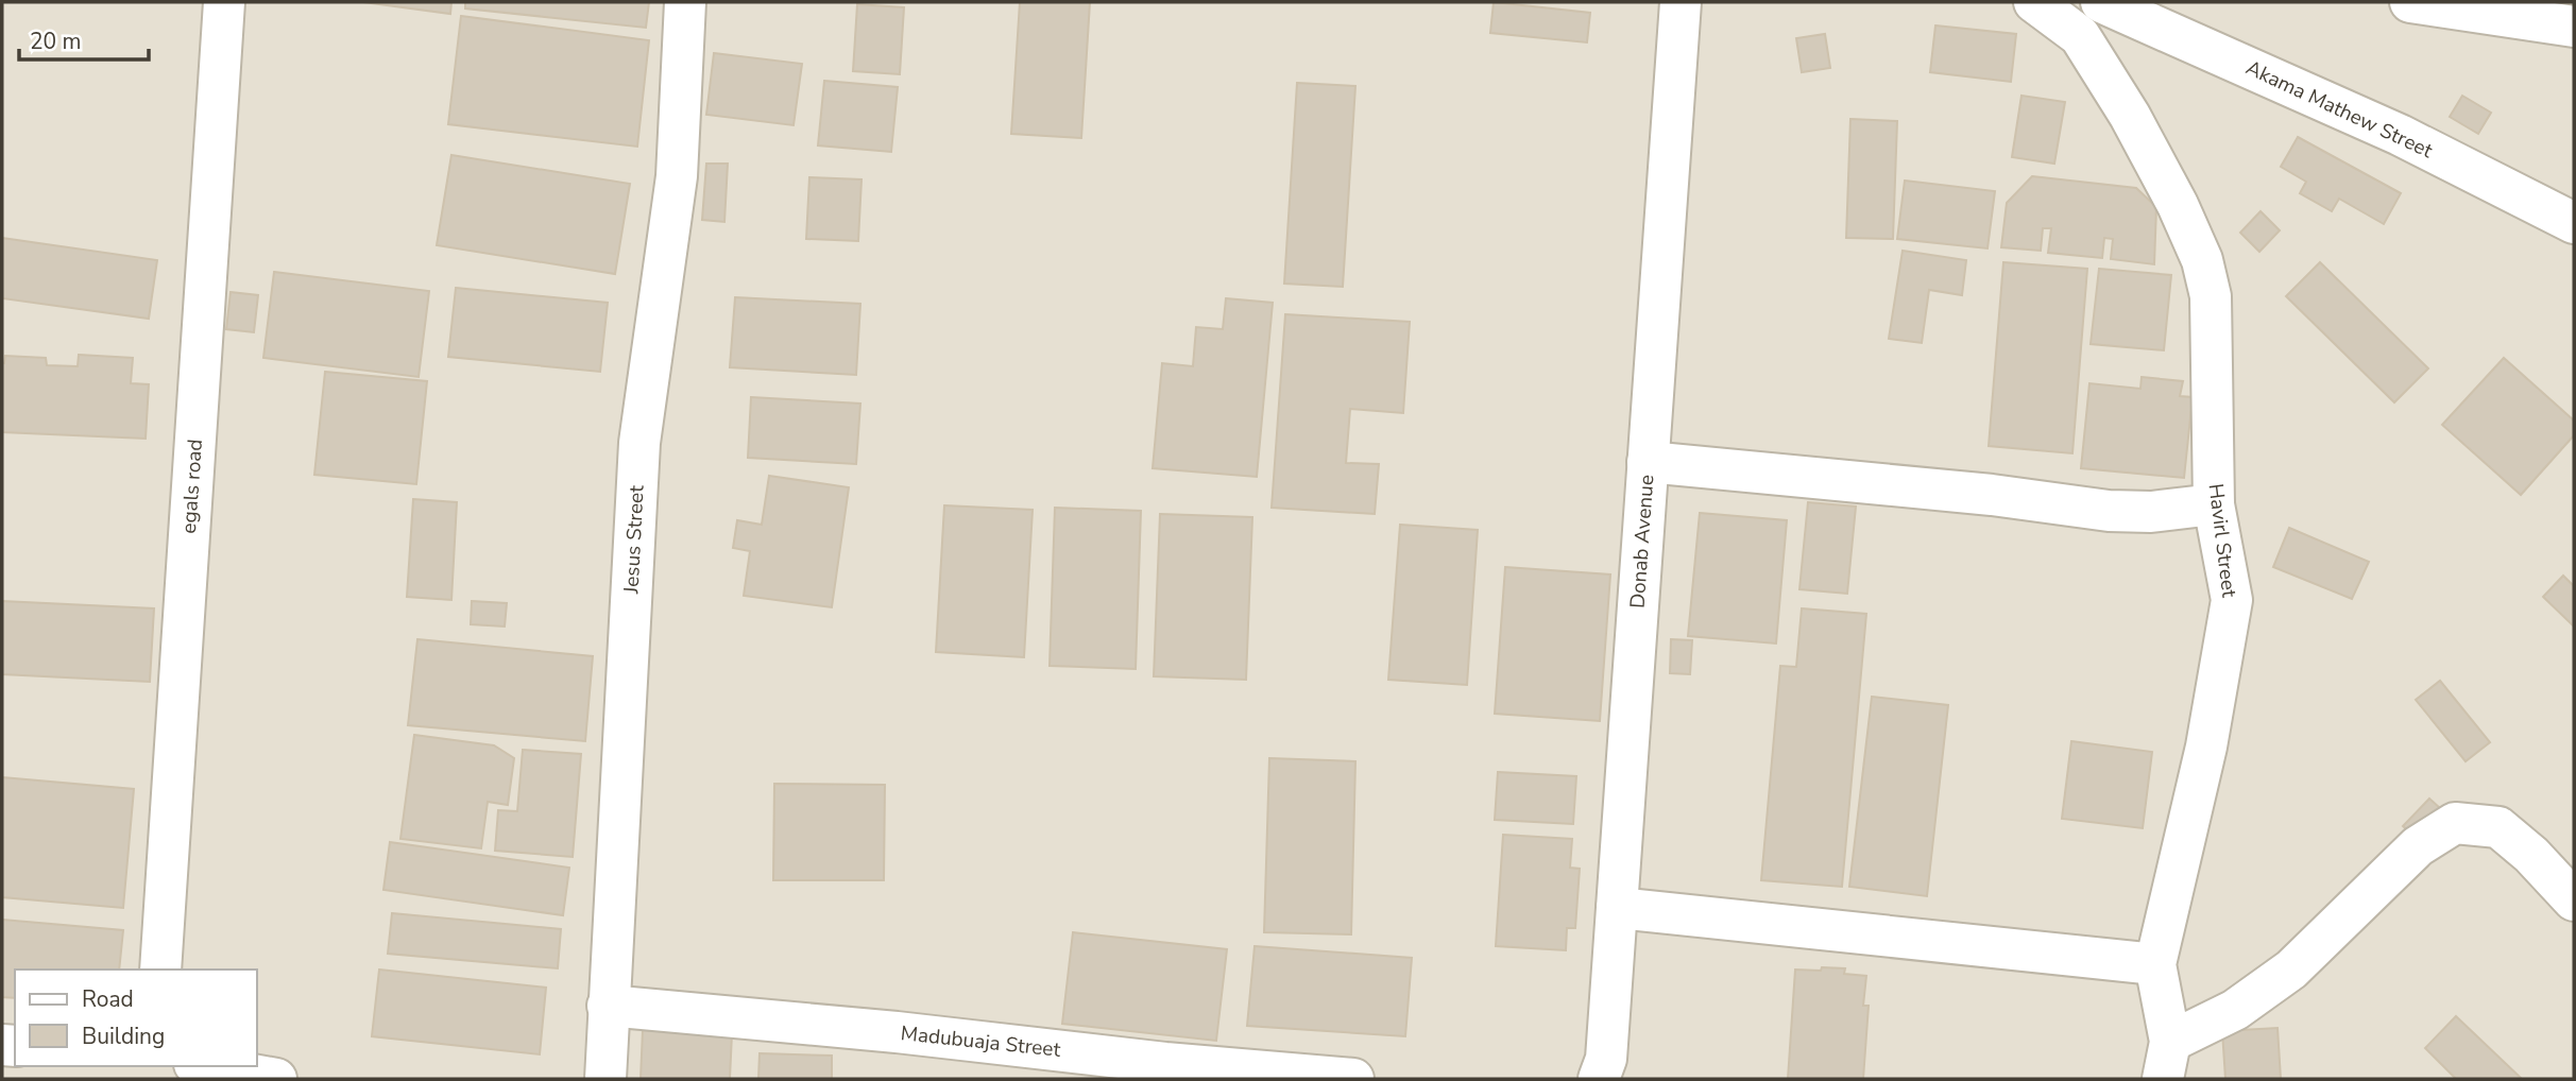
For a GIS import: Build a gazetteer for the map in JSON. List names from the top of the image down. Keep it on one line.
{"streets":{"street":["Akama Mathew Street","egals road","Jesus Street","Havirl Street","Donab Avenue","Madubuaja Street"]},"crossings":[["Jesus Street","Madubuaja Street"]],"legend":["Road","Building"],"scale_bar":"20 m"}
